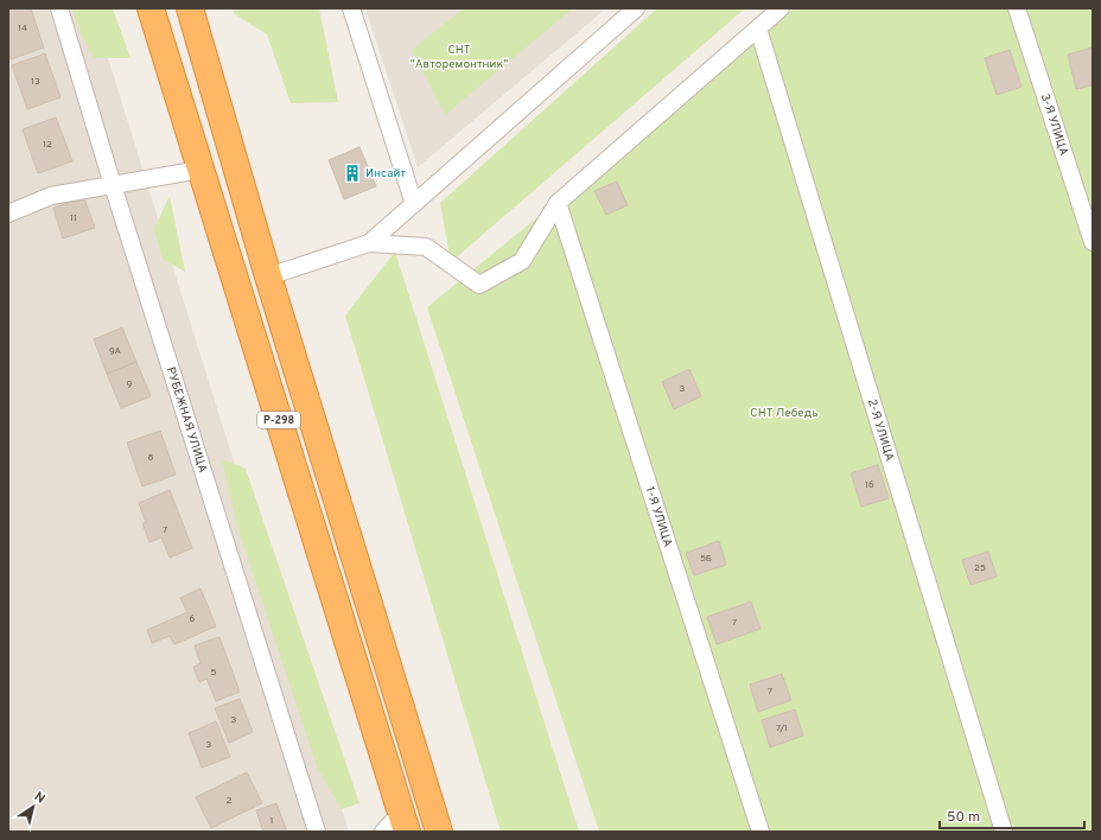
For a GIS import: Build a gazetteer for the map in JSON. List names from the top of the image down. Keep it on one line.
{"streets":{"highway":["Р-298"],"street":["3-Я УЛИЦА","РУБЕЖНАЯ УЛИЦА","2-Я УЛИЦА","1-Я УЛИЦА"]},"parks":["СНТ \"Авторемонтник\"","СНТ Лебедь"],"places":{"building":["Инсайт"]},"house_numbers":["14","13","12","11","9А","9","3","8","16","7","5Б","25","6","7","5","7","3","7/1","3","2","1"],"scale_bar":"50 m","north":"top right"}
